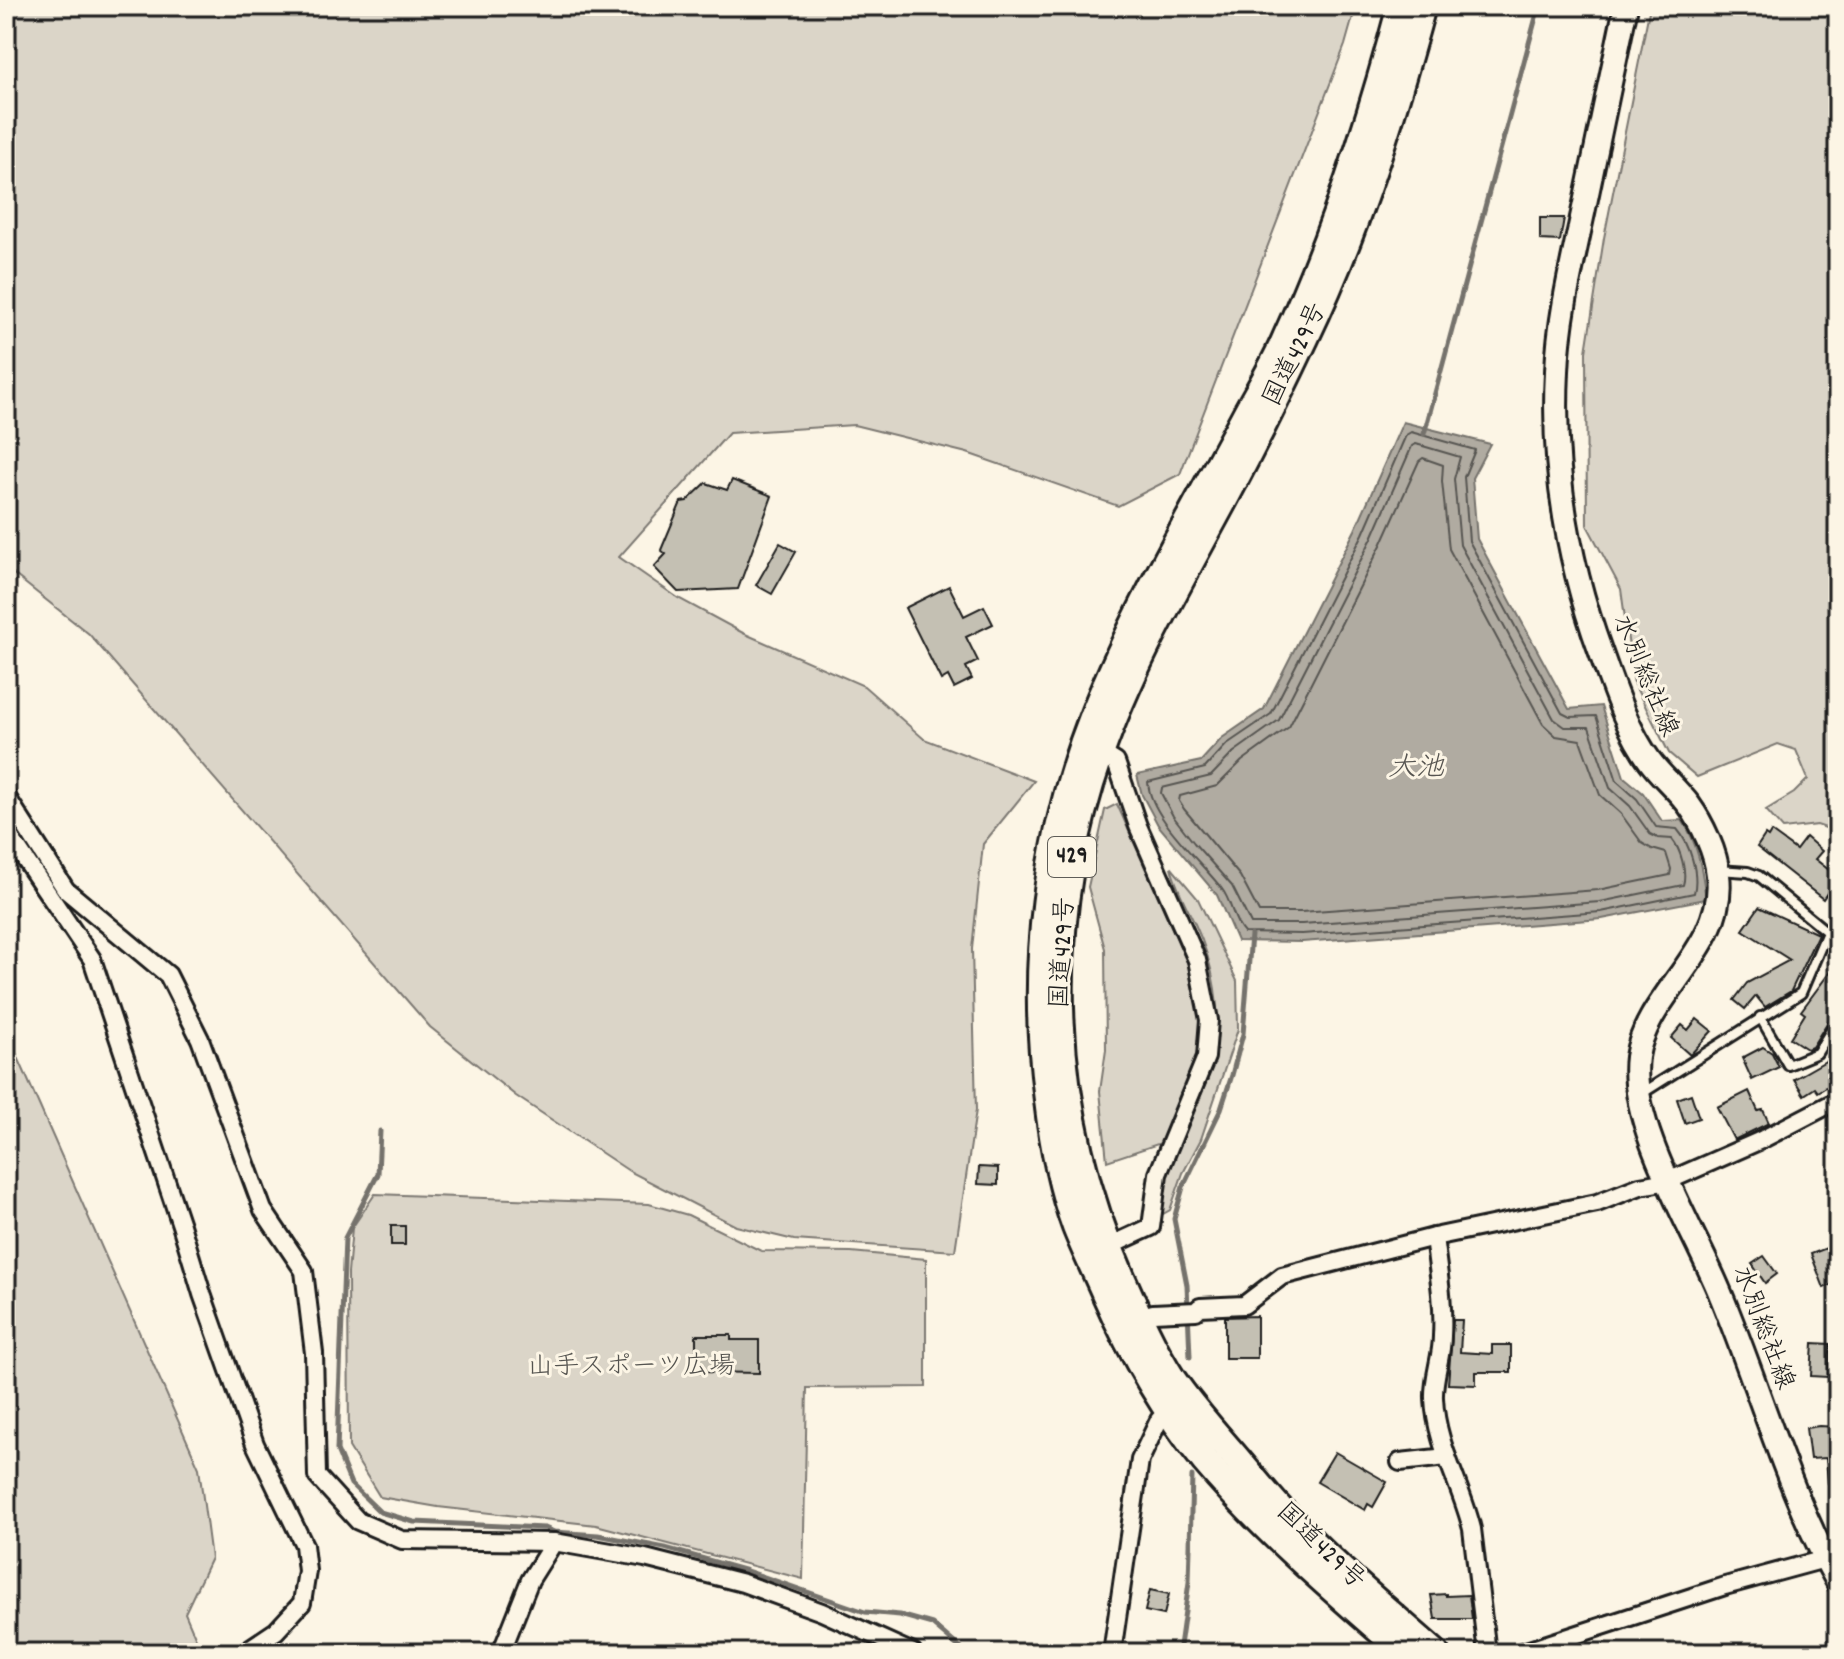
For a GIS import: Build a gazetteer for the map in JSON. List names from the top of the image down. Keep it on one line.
{"streets":{"highway":["国道429号","429"],"main road":["水別総社線"]},"water":["大池"],"parks":["山手スポーツ広場"]}
